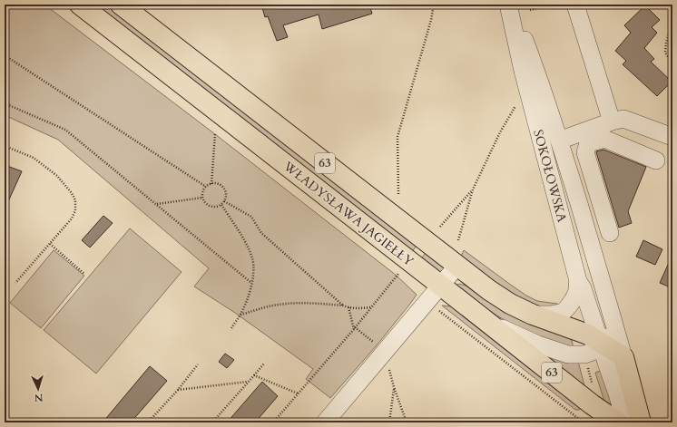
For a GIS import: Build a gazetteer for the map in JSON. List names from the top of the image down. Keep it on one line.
{"streets":{"main road":["63","SOKOŁOWSKA","WŁADYSŁAWA JAGIEŁŁY"]},"crossings":[["SOKOŁOWSKA","WŁADYSŁAWA JAGIEŁŁY"]],"north":"bottom"}
